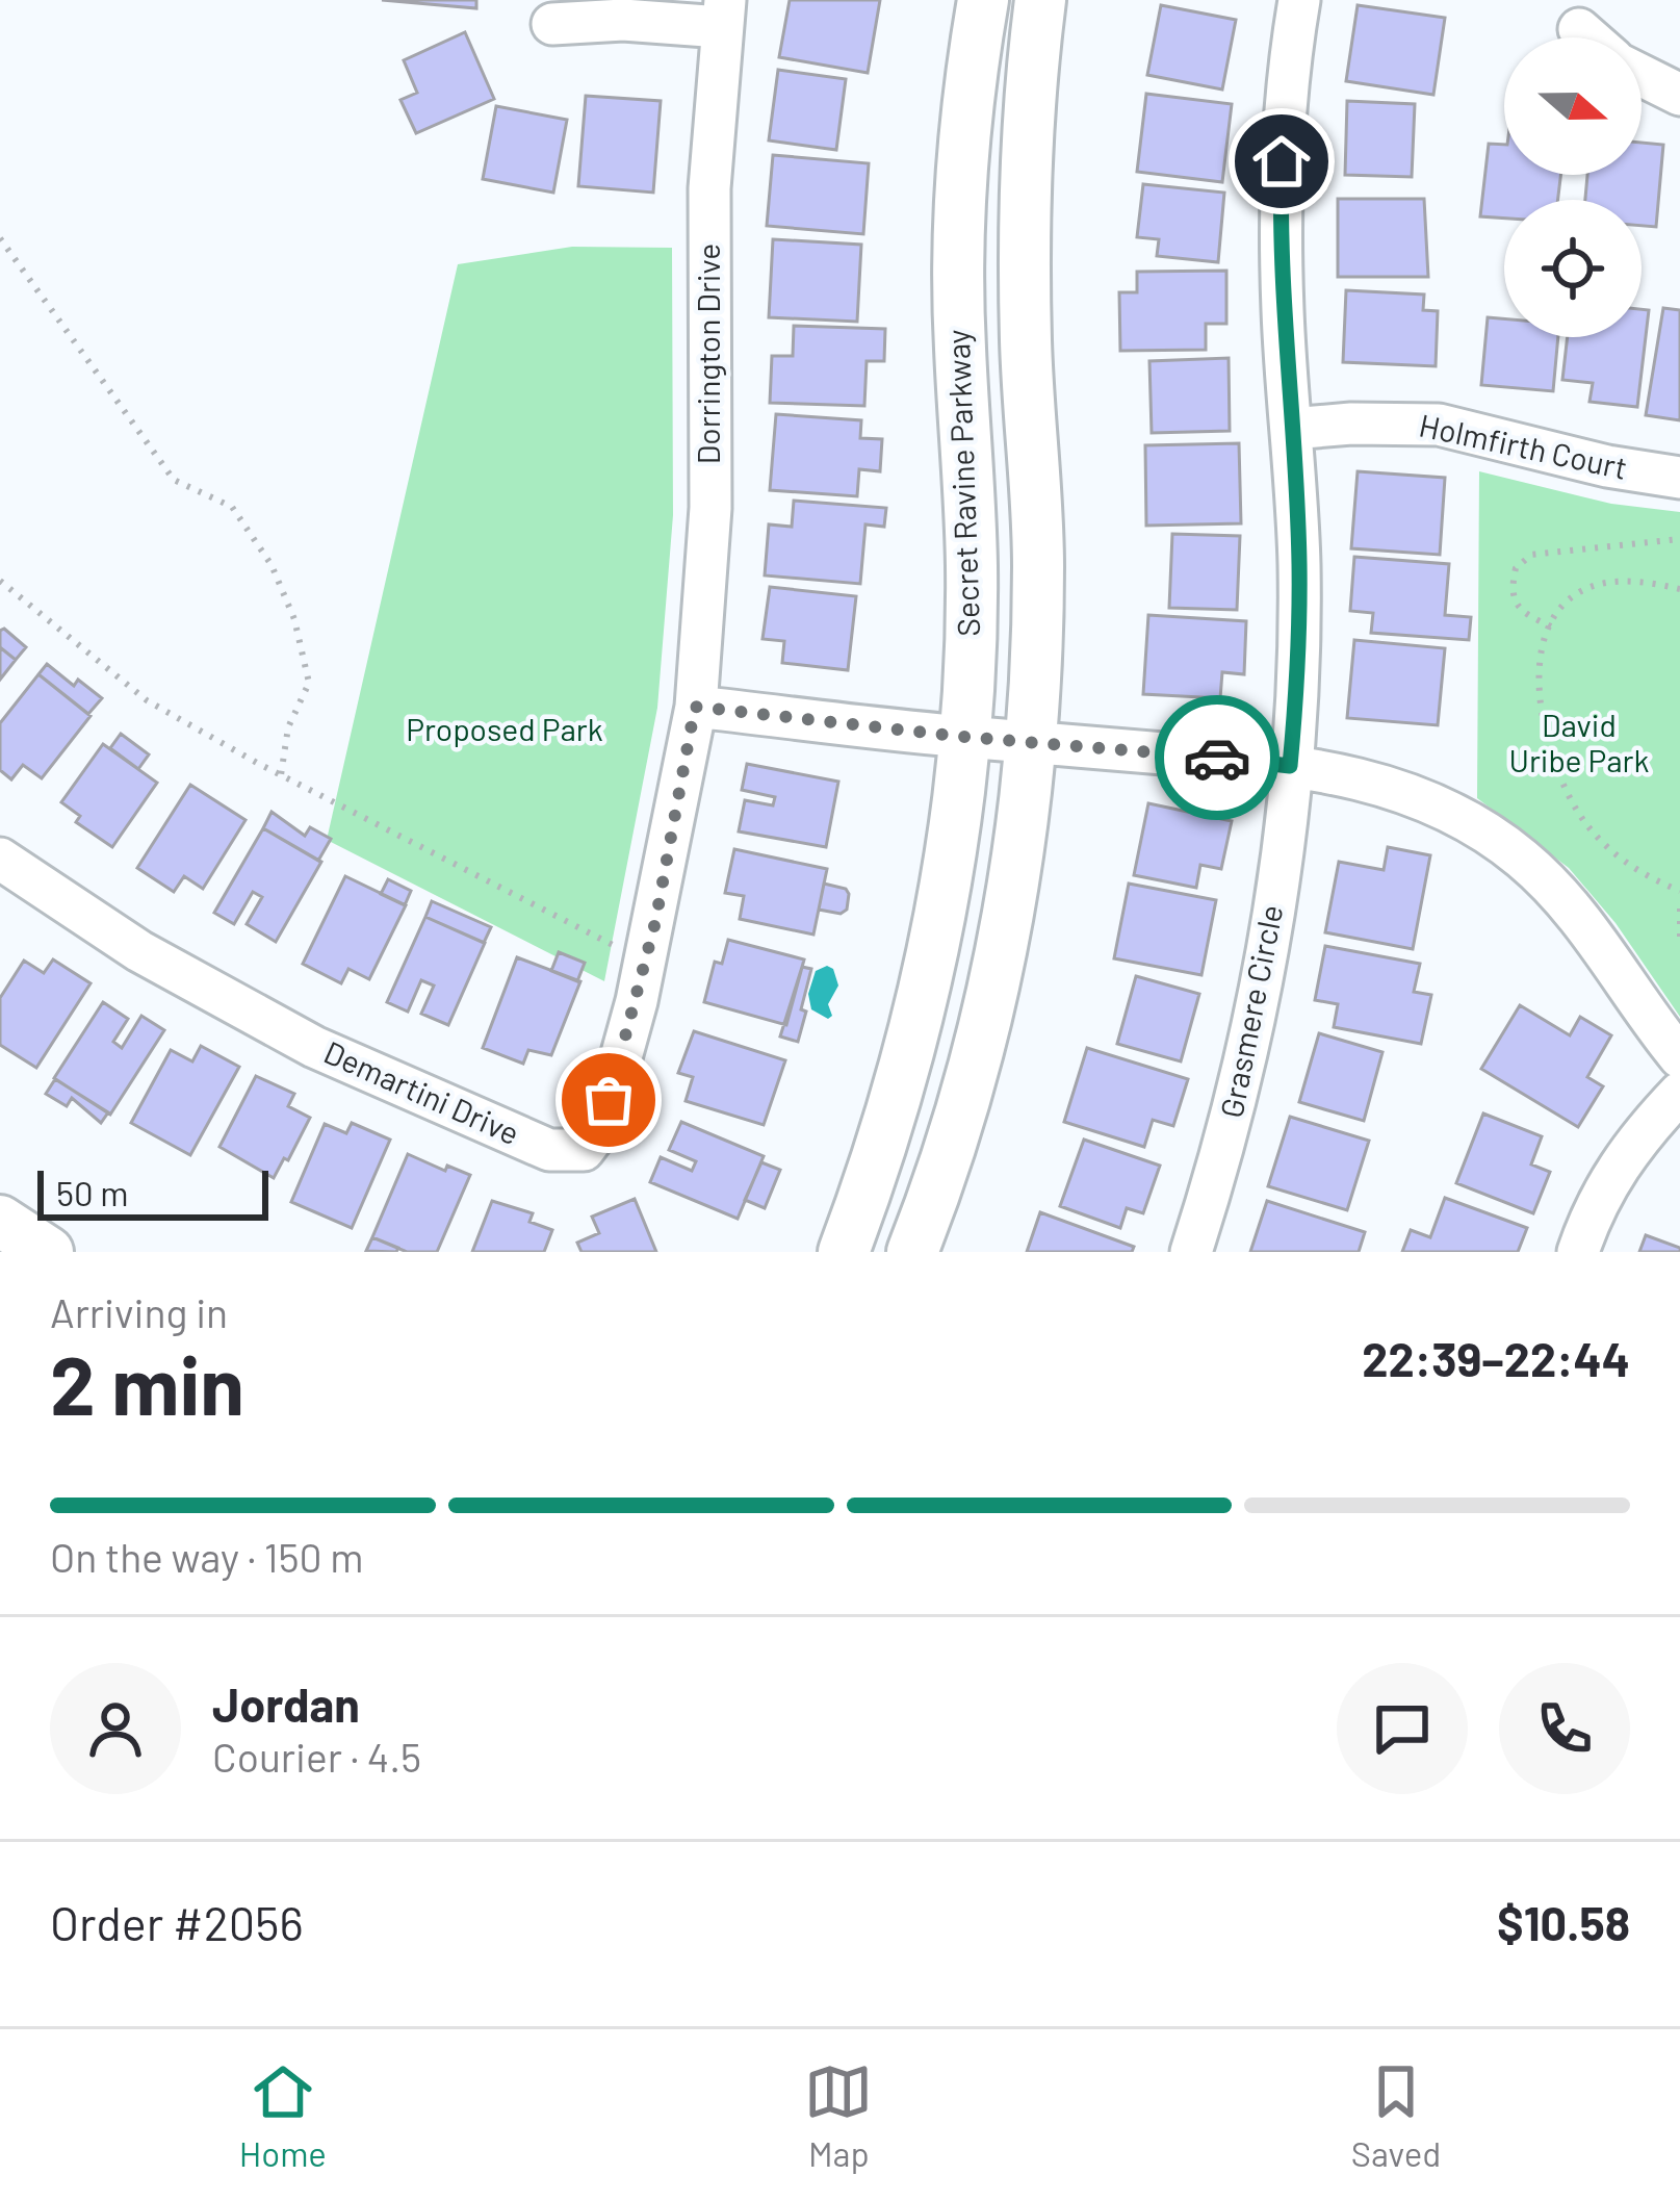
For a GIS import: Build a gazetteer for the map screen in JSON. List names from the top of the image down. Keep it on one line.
{"streets":{"main road":["Secret Ravine Parkway"],"street":["Dorrington Drive","Holmfirth Court","Grasmere Circle","Demartini Drive"]},"crossings":[["Dorrington Drive","Demartini Drive"],["Holmfirth Court","Grasmere Circle"]],"parks":["David Uribe Park","Proposed Park"],"scale_bar":"50 m","north":"right","page":{"scale":"50 m","heading":["2 min","Arriving in","22:39–22:44"],"panel":["Jordan","Courier · 4.5","Order #2056","$10.58"],"bar":"On the way · 150 m","tabs":["Home","Map","Saved"]}}
